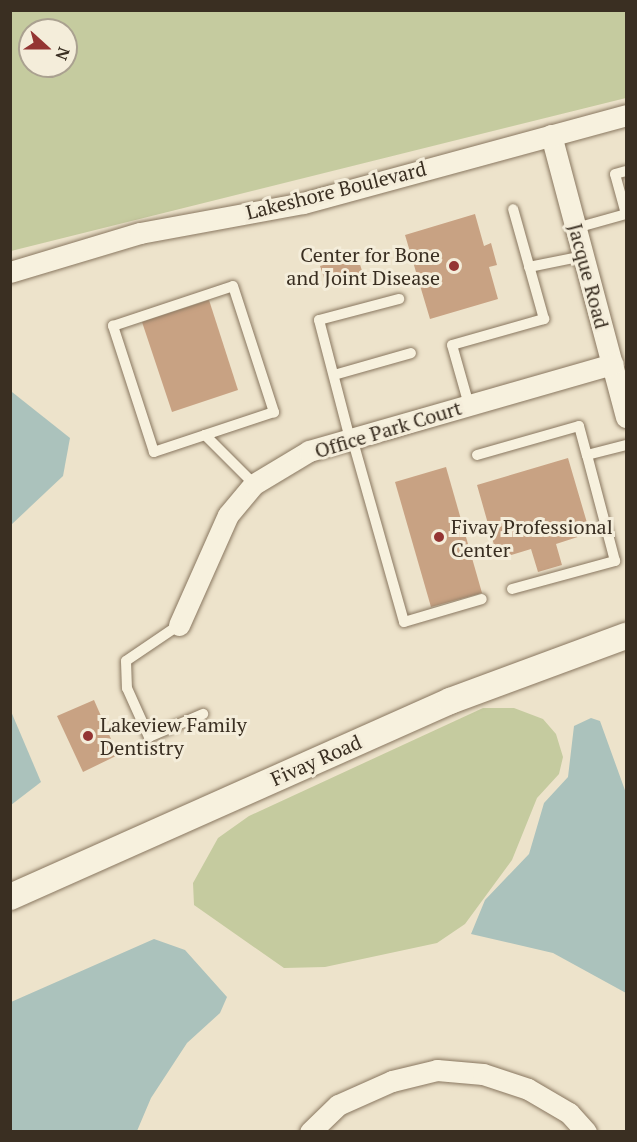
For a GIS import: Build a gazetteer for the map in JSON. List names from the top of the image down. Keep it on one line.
{"streets":{"street":["Lakeshore Boulevard","Jacque Road","Office Park Court","Fivay Road"]},"crossings":[["Lakeshore Boulevard","Jacque Road"],["Jacque Road","Office Park Court"]],"places":["Center for Bone and Joint Disease","Fivay Professional Center","Lakeview Family Dentistry"],"north":"right"}
